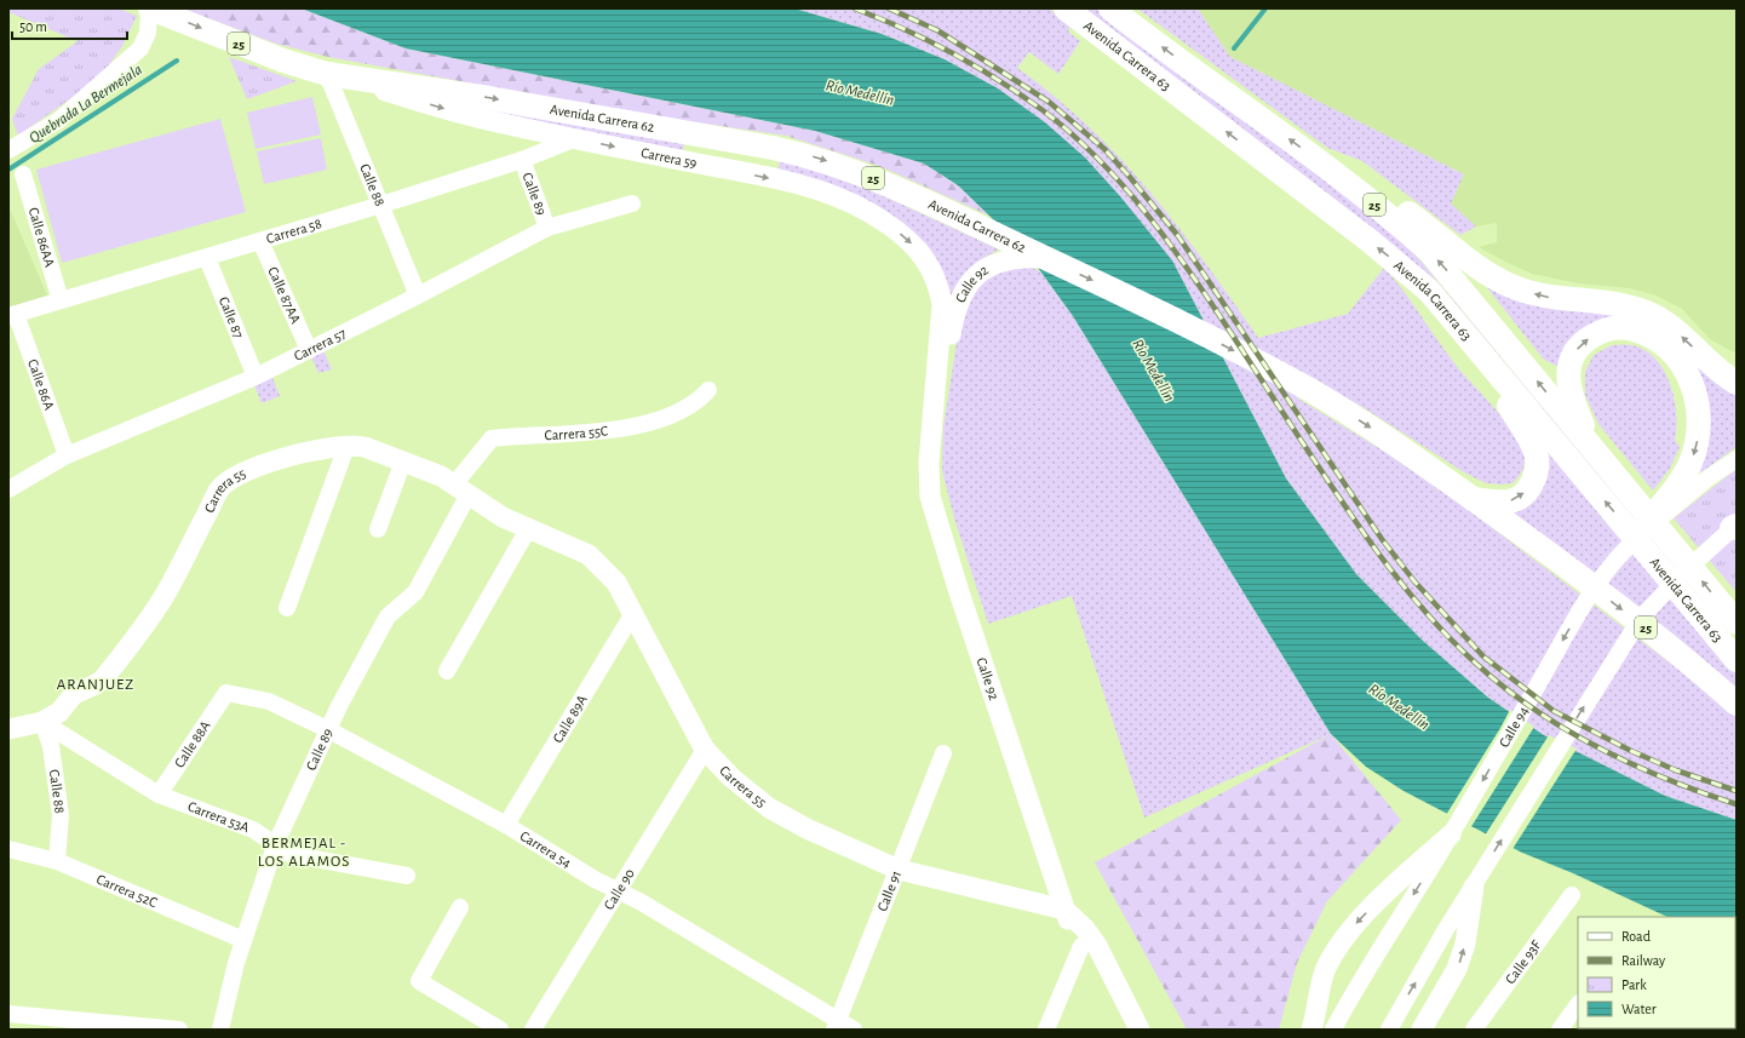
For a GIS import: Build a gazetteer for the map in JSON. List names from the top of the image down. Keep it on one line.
{"streets":{"highway":["25","Avenida Carrera 63","Avenida Carrera 62"],"main road":["Carrera 59","Calle 92","Carrera 55"],"street":["Calle 88","Calle 89","Carrera 58","Calle 86AA","Calle 87AA","Calle 87","Carrera 57","Calle 86A","Carrera 55C","Calle 89A","Calle 94","Calle 88A","Carrera 53A","Carrera 54","Calle 90","Carrera 52C","Calle 91","Calle 93F"]},"crossings":[["25","Avenida Carrera 62"],["25","Calle 92"],["Avenida Carrera 62","Carrera 59"],["Avenida Carrera 62","Calle 88"],["Avenida Carrera 62","Calle 92"],["Carrera 59","Calle 88"],["Carrera 59","Carrera 58"],["Carrera 59","Calle 92"],["Calle 88","Carrera 58"],["Calle 88","Carrera 57"],["Calle 88","Carrera 55"],["Calle 88","Carrera 53A"],["Calle 88","Carrera 52C"],["Calle 89","Carrera 58"],["Calle 89","Carrera 57"],["Calle 89","Carrera 55C"],["Calle 89","Carrera 55"],["Calle 89","Carrera 53A"],["Calle 89","Carrera 54"],["Calle 89","Carrera 52C"],["Carrera 58","Calle 86AA"],["Carrera 58","Calle 87AA"],["Carrera 58","Calle 87"],["Carrera 58","Calle 86A"],["Calle 92","Carrera 55"],["Calle 87AA","Carrera 57"],["Calle 87","Carrera 57"],["Carrera 57","Calle 86A"],["Carrera 55C","Carrera 55"],["Carrera 55","Calle 89A"],["Carrera 55","Carrera 53A"],["Carrera 55","Calle 90"],["Carrera 55","Calle 91"],["Calle 89A","Carrera 54"],["Calle 88A","Carrera 53A"],["Calle 88A","Carrera 54"],["Carrera 54","Calle 90"],["Carrera 54","Calle 91"]],"one_way":["Avenida Carrera 62","Carrera 59"],"districts":["ARANJUEZ","BERMEJAL - LOS ALAMOS"],"water":["Río Medellín","Quebrada La Bermejala"],"legend":["Road","Railway","Park","Water"],"scale_bar":"50 m"}
